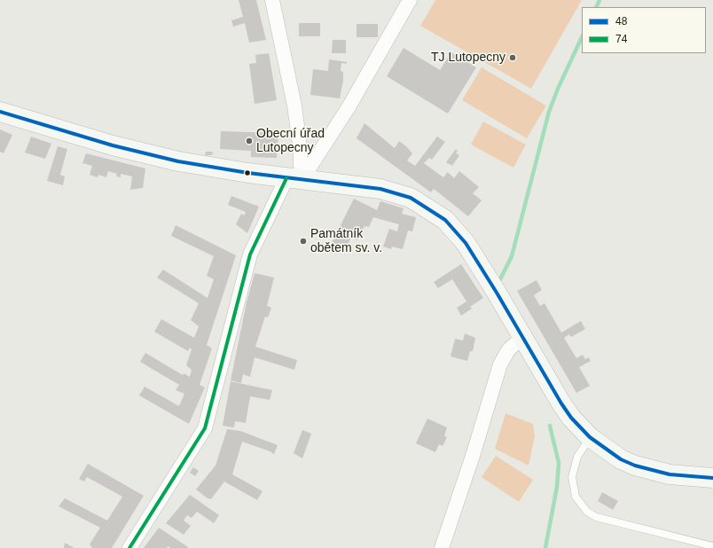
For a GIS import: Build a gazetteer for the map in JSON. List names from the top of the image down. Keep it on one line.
{"places":["TJ Lutopecny","Obecní úřad Lutopecny","Památník obětem sv. v."],"lines":["transit line 48","transit line 74"],"legend":["48","74"]}
